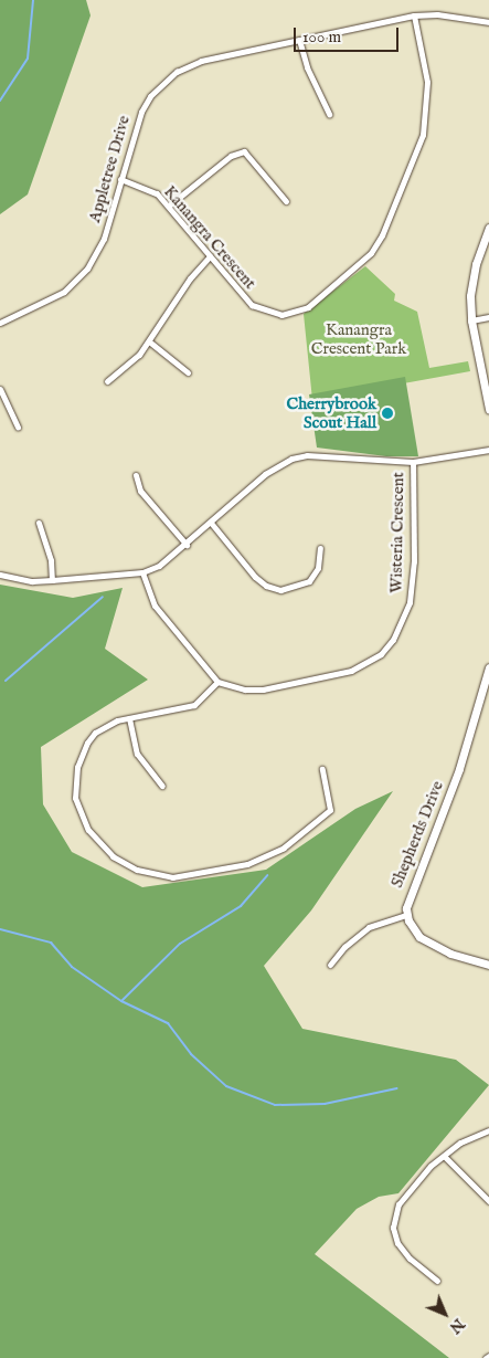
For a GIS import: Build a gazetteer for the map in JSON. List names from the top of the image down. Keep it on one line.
{"streets":{"main road":["Shepherds Drive"],"street":["Appletree Drive","Kanangra Crescent","Wisteria Crescent"]},"crossings":[["Appletree Drive","Kanangra Crescent"]],"parks":["Kanangra Crescent Park"],"places":["Cherrybrook Scout Hall"],"scale_bar":"100 m","north":"bottom right"}
